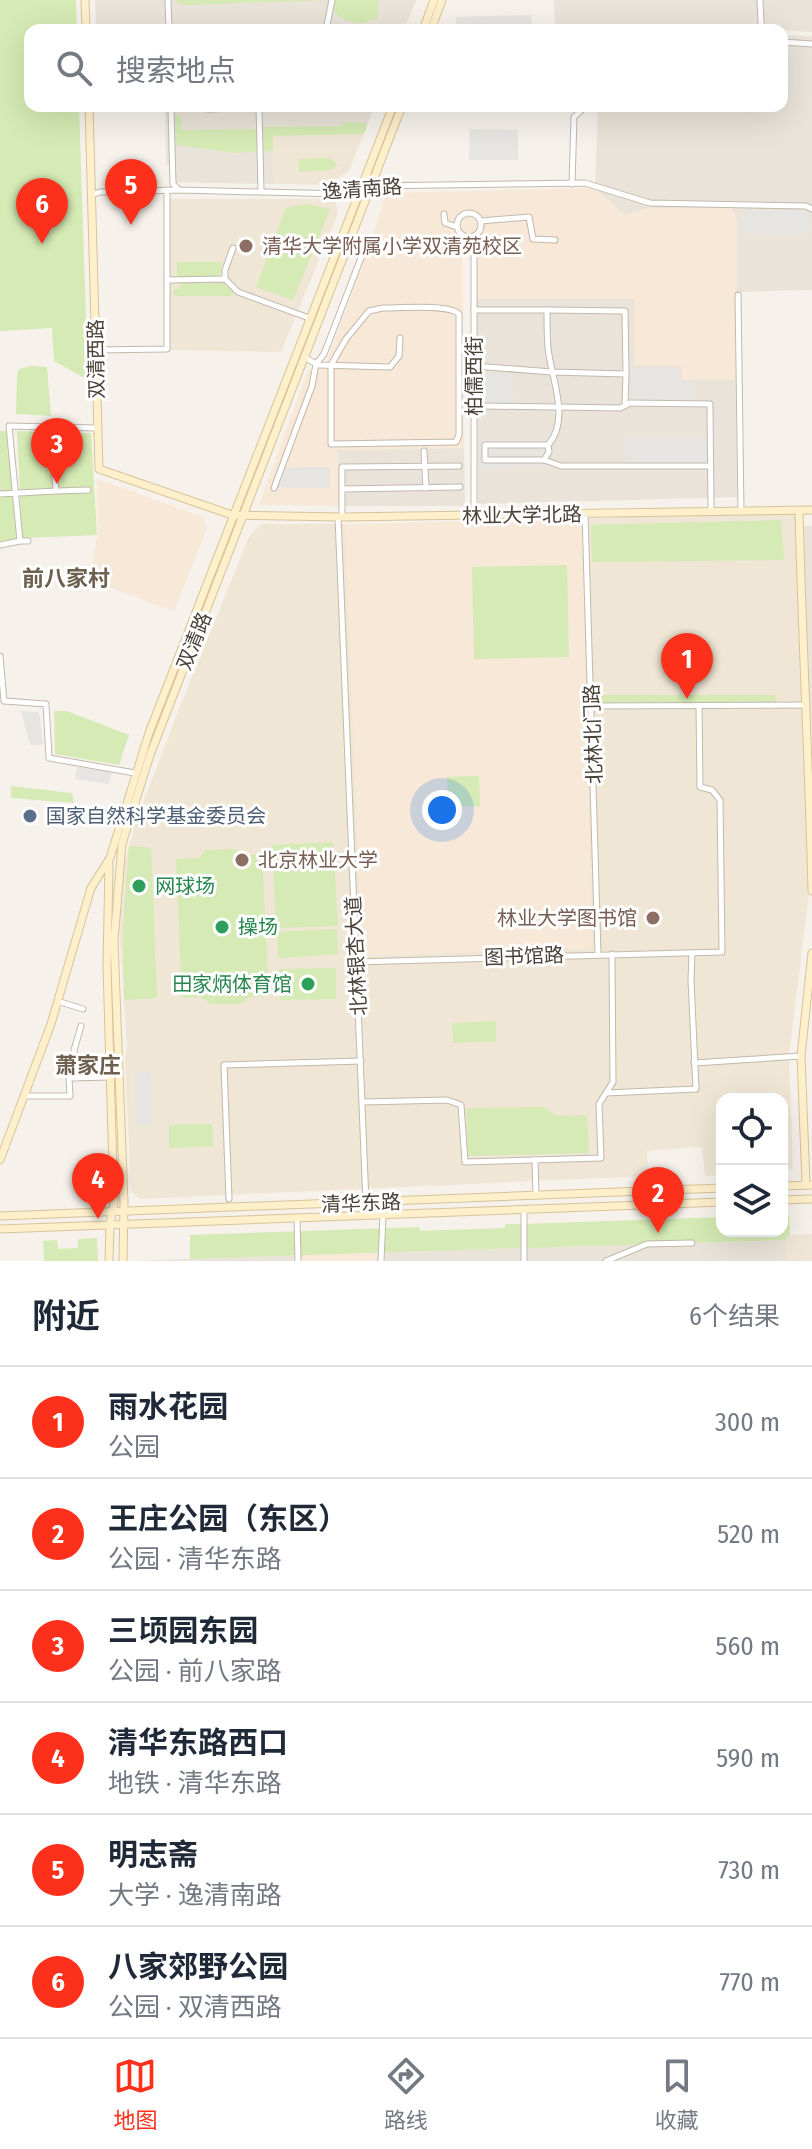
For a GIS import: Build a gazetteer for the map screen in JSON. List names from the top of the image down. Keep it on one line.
{"streets":{"main road":["双清西路","林业大学北路","双清路","清华东路"],"street":["逸清南路","柏儒西街","北林北门路","北林银杏大道","图书馆路"]},"crossings":[["逸清南路","双清西路"],["逸清南路","双清路"],["双清西路","林业大学北路"],["双清西路","双清路"],["柏儒西街","林业大学北路"],["林业大学北路","双清路"],["林业大学北路","北林北门路"],["林业大学北路","北林银杏大道"],["双清路","清华东路"],["北林北门路","图书馆路"],["北林银杏大道","图书馆路"],["北林银杏大道","清华东路"]],"districts":["前八家村","萧家庄"],"places":["清华大学附属小学双清苑校区","国家自然科学基金委员会","北京林业大学","网球场","林业大学图书馆","操场","田家炳体育馆"],"page":{"search":"搜索地点","pins":["5","6","3","1","4","2"],"heading":["附近","6个结果"],"list":[{"mark":"1","name":"雨水花园","note":"公园","value":"300 m"},{"mark":"2","name":"王庄公园（东区）","note":"公园 · 清华东路","value":"520 m"},{"mark":"3","name":"三顷园东园","note":"公园 · 前八家路","value":"560 m"},{"mark":"4","name":"清华东路西口","note":"地铁 · 清华东路","value":"590 m"},{"mark":"5","name":"明志斋","note":"大学 · 逸清南路","value":"730 m"},{"mark":"6","name":"八家郊野公园","note":"公园 · 双清西路","value":"770 m"}],"nav":["地图","路线","收藏"]}}
